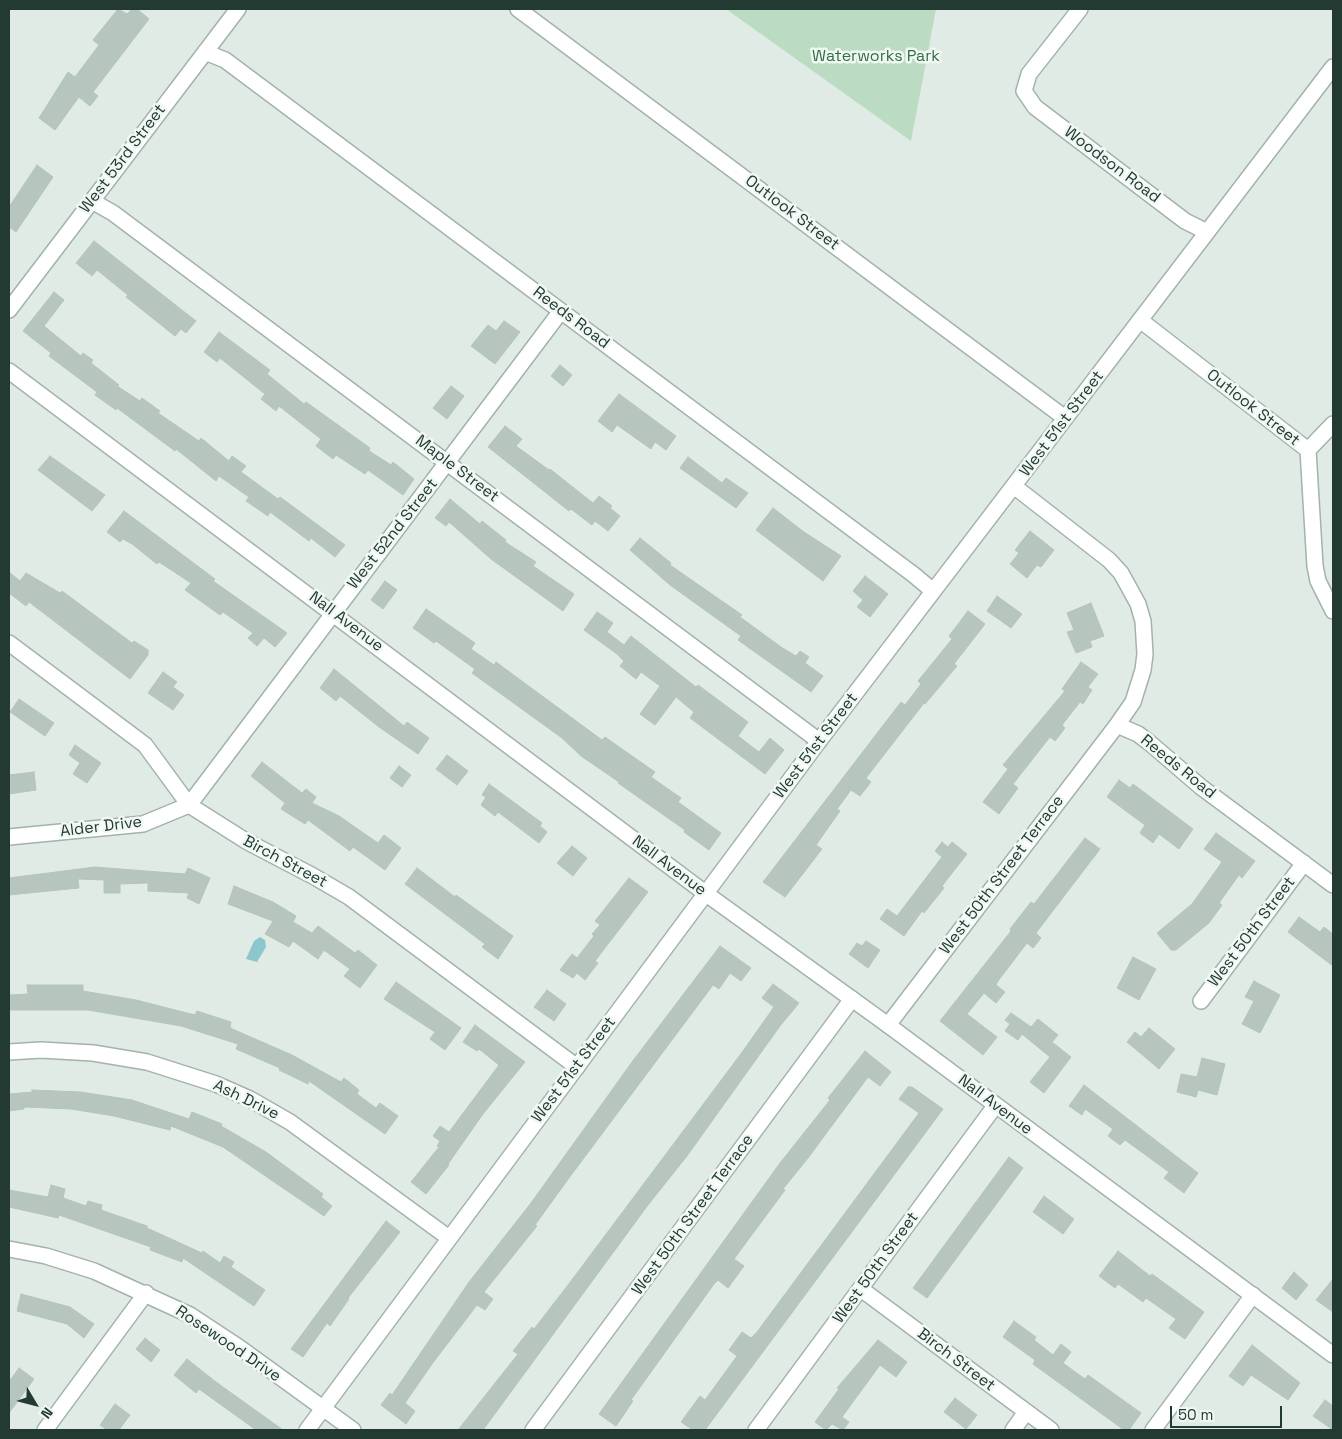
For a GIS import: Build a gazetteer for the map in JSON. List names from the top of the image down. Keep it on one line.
{"streets":{"street":["West 53rd Street","Woodson Road","Outlook Street","Reeds Road","West 51st Street","Maple Street","West 52nd Street","Nall Avenue","Alder Drive","Birch Street","West 50th Street Terrace","West 50th Street","Ash Drive","Rosewood Drive"]},"crossings":[["West 53rd Street","Reeds Road"],["West 53rd Street","Maple Street"],["Woodson Road","West 51st Street"],["Outlook Street","West 51st Street"],["Reeds Road","West 51st Street"],["Reeds Road","West 52nd Street"],["Reeds Road","West 50th Street Terrace"],["Reeds Road","West 50th Street"],["West 51st Street","Maple Street"],["West 51st Street","Nall Avenue"],["West 51st Street","Birch Street"],["West 51st Street","Ash Drive"],["West 51st Street","Rosewood Drive"],["Maple Street","West 52nd Street"],["West 52nd Street","Nall Avenue"],["West 52nd Street","Alder Drive"],["West 52nd Street","Birch Street"],["Nall Avenue","West 50th Street Terrace"],["Nall Avenue","West 50th Street"],["Alder Drive","Birch Street"],["Birch Street","West 50th Street"]],"parks":["Waterworks Park"],"scale_bar":"50 m","north":"bottom right"}
